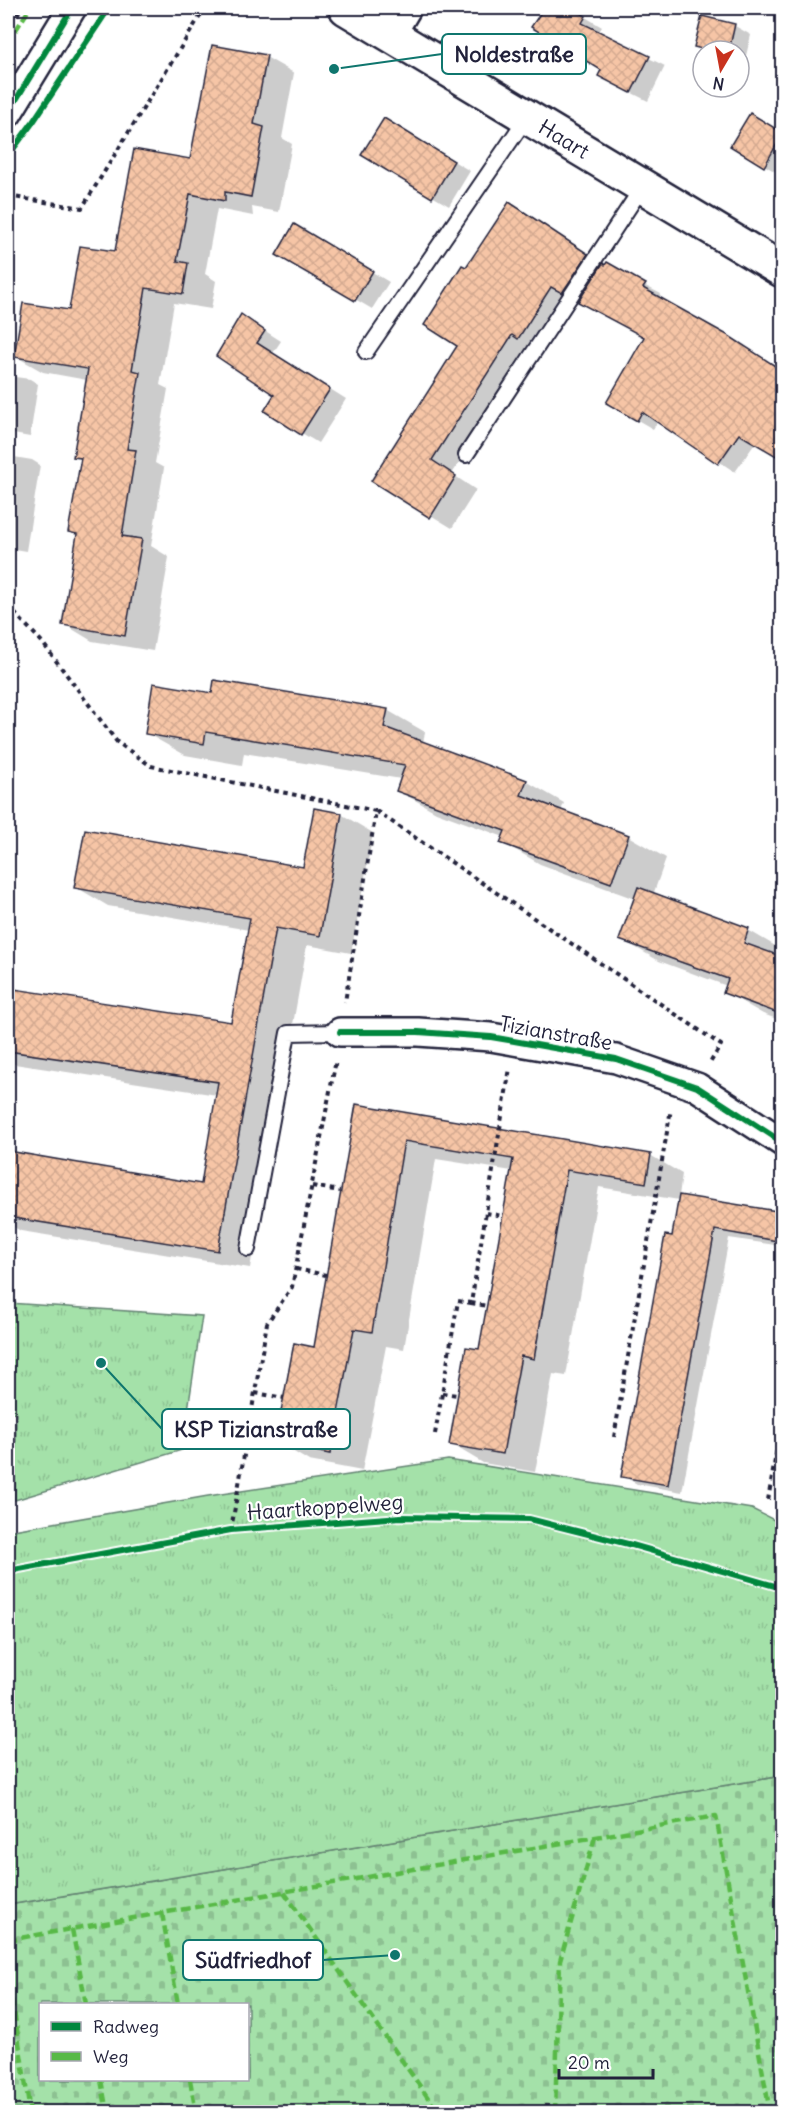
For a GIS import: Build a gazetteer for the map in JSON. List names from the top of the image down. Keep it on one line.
{"streets":{"main road":["Haart"],"street":["Tizianstraße"],"cycle path":["Haartkoppelweg"]},"places":["Noldestraße","KSP Tizianstraße","Südfriedhof"],"legend":["Radweg","Weg"],"scale_bar":"20 m","north":"bottom"}
